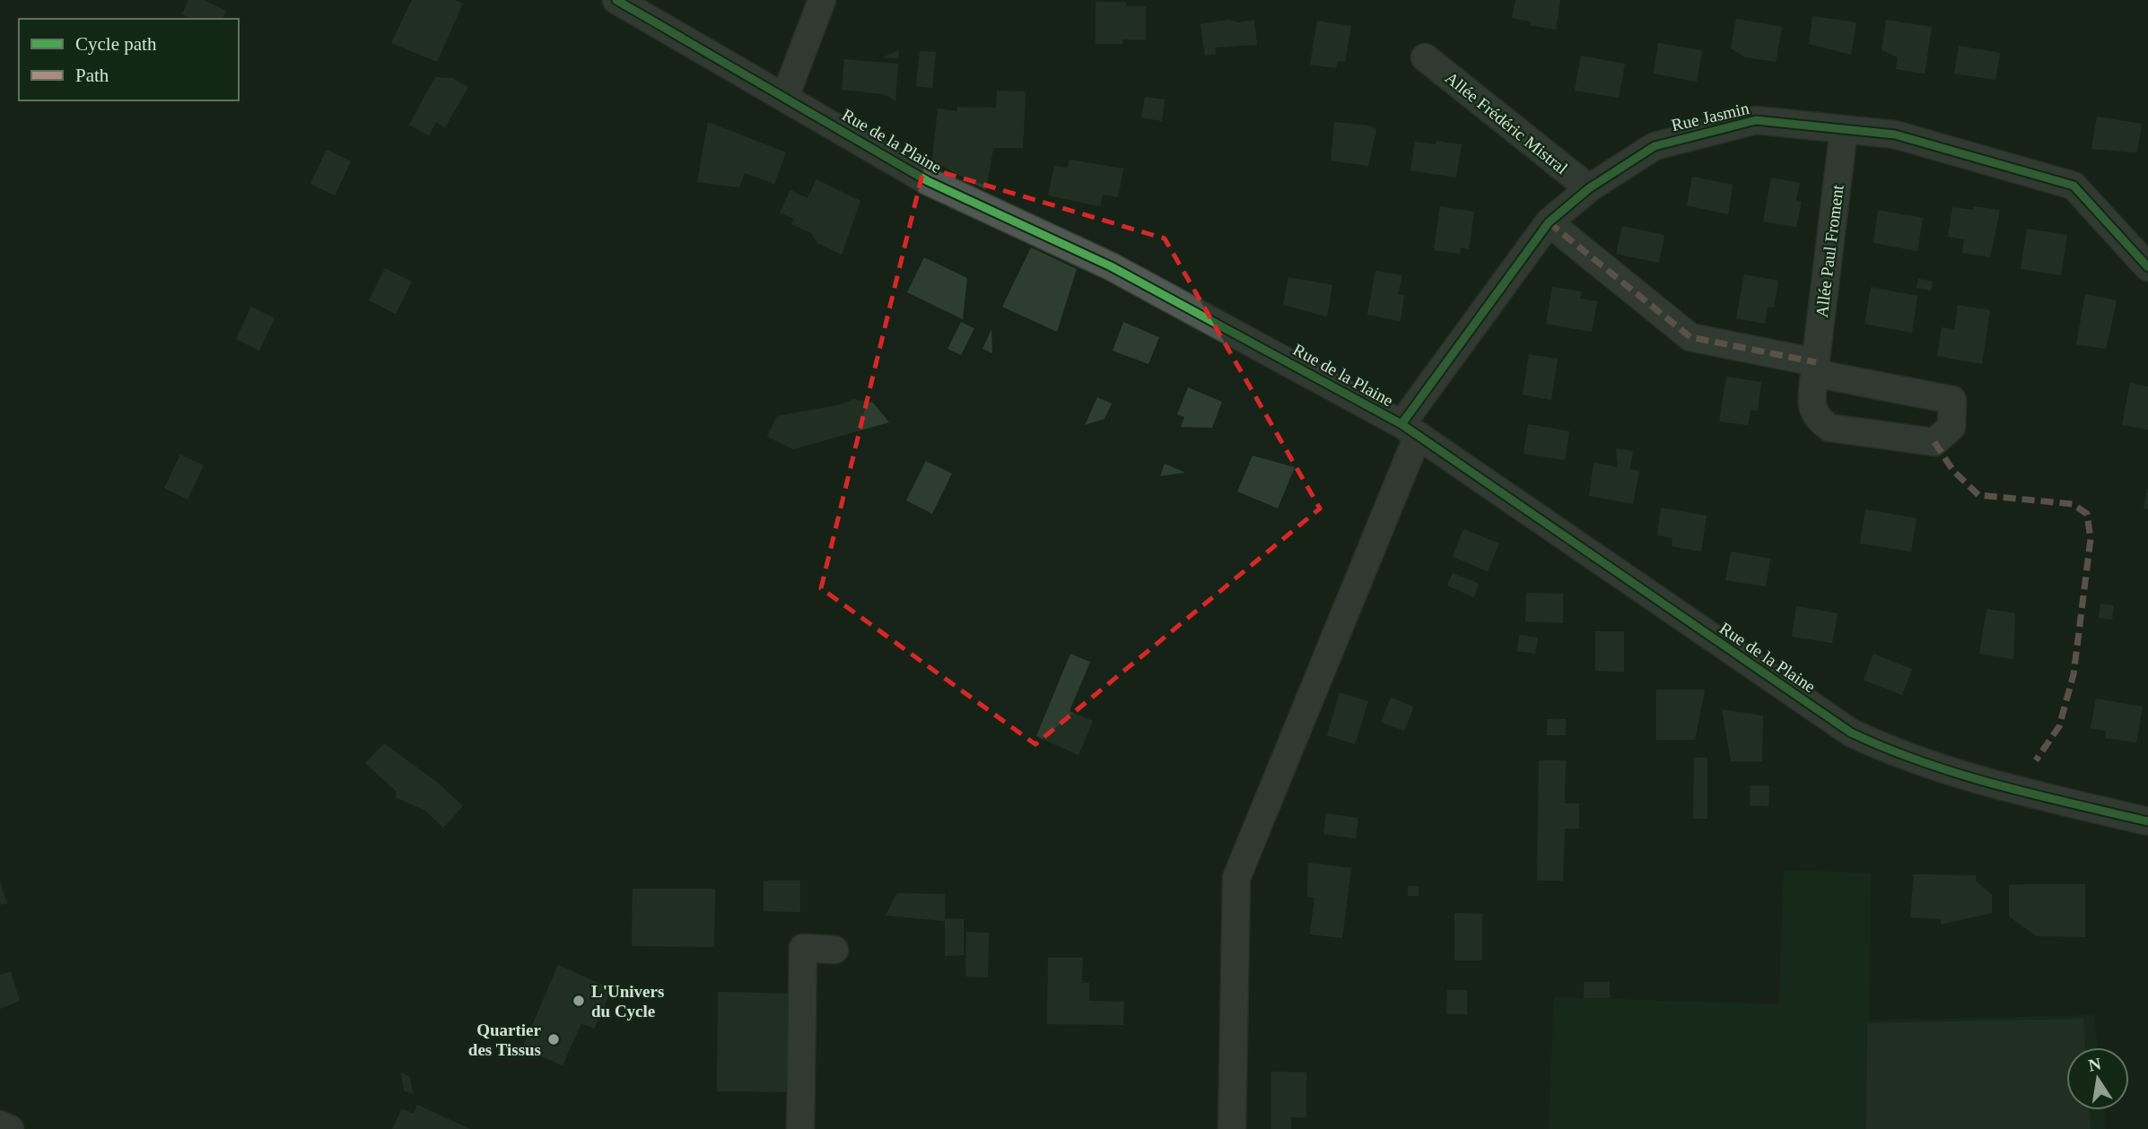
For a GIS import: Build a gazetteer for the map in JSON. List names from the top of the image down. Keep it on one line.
{"streets":{"street":["Rue Jasmin","Allée Frédéric Mistral","Rue de la Plaine","Allée Paul Froment"]},"crossings":[["Rue Jasmin","Allée Frédéric Mistral"],["Rue Jasmin","Rue de la Plaine"],["Rue Jasmin","Allée Paul Froment"]],"places":["L'Univers du Cycle","Quartier des Tissus"],"legend":["Cycle path","Path"],"north":"top"}
